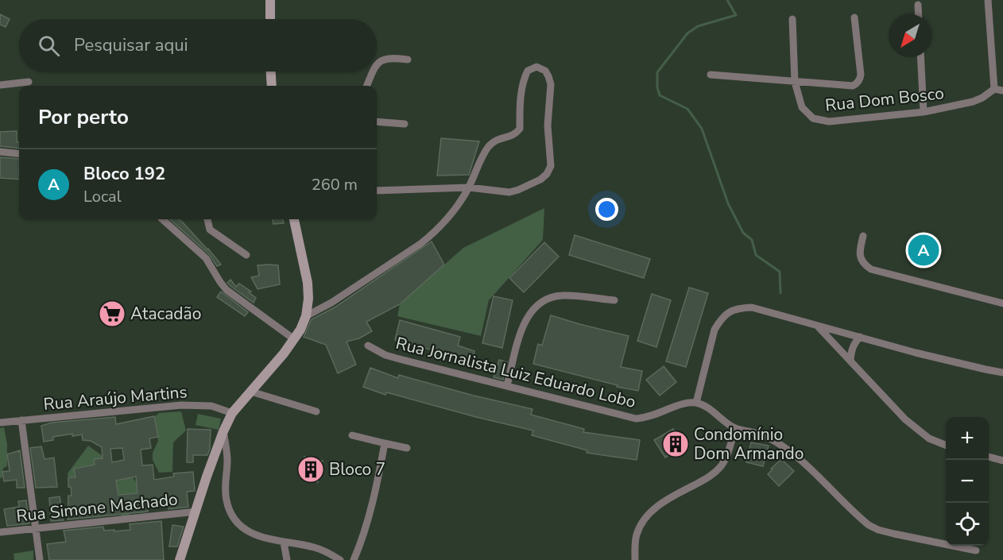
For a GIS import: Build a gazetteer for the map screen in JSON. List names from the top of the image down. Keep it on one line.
{"streets":{"street":["Rua Dom Bosco","Rua Jornalista Luiz Eduardo Lobo","Rua Araújo Martins","Rua Simone Machado"]},"places":{"supermarket":["Atacadão"],"building":["Condomínio Dom Armando","Bloco 7"]},"north":"bottom left","page":{"search":"Pesquisar aqui","heading":"Por perto","list":[{"mark":"A","name":"Bloco 192","note":"Local","value":"260 m"}],"pins":"A","map_buttons":["+","−"]}}
